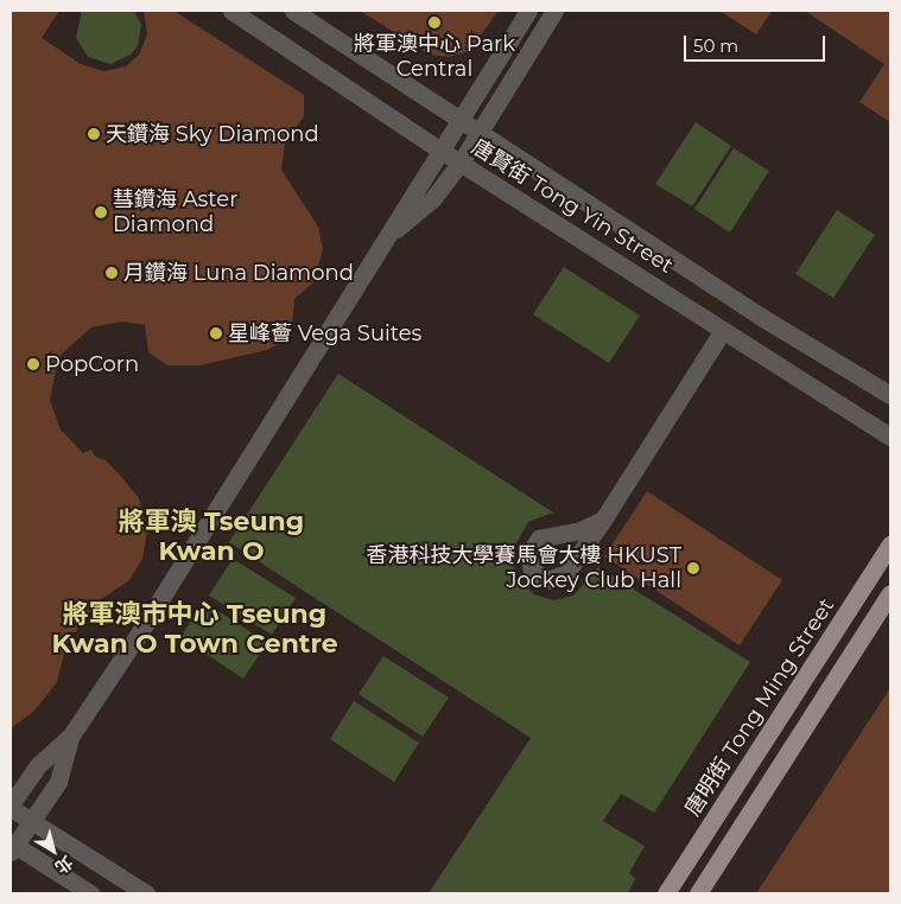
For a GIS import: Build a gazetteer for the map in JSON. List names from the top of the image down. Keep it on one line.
{"streets":{"main road":["唐明街 Tong Ming Street"],"street":["唐賢街 Tong Yin Street"]},"districts":["將軍澳 Tseung Kwan O","將軍澳市中心 Tseung Kwan O Town Centre"],"places":["將軍澳中心 Park Central","天鑽海 Sky Diamond","彗鑽海 Aster Diamond","月鑽海 Luna Diamond","星峰薈 Vega Suites","PopCorn","香港科技大學賽馬會大樓 HKUST Jockey Club Hall"],"scale_bar":"50 m","north":"bottom right"}
